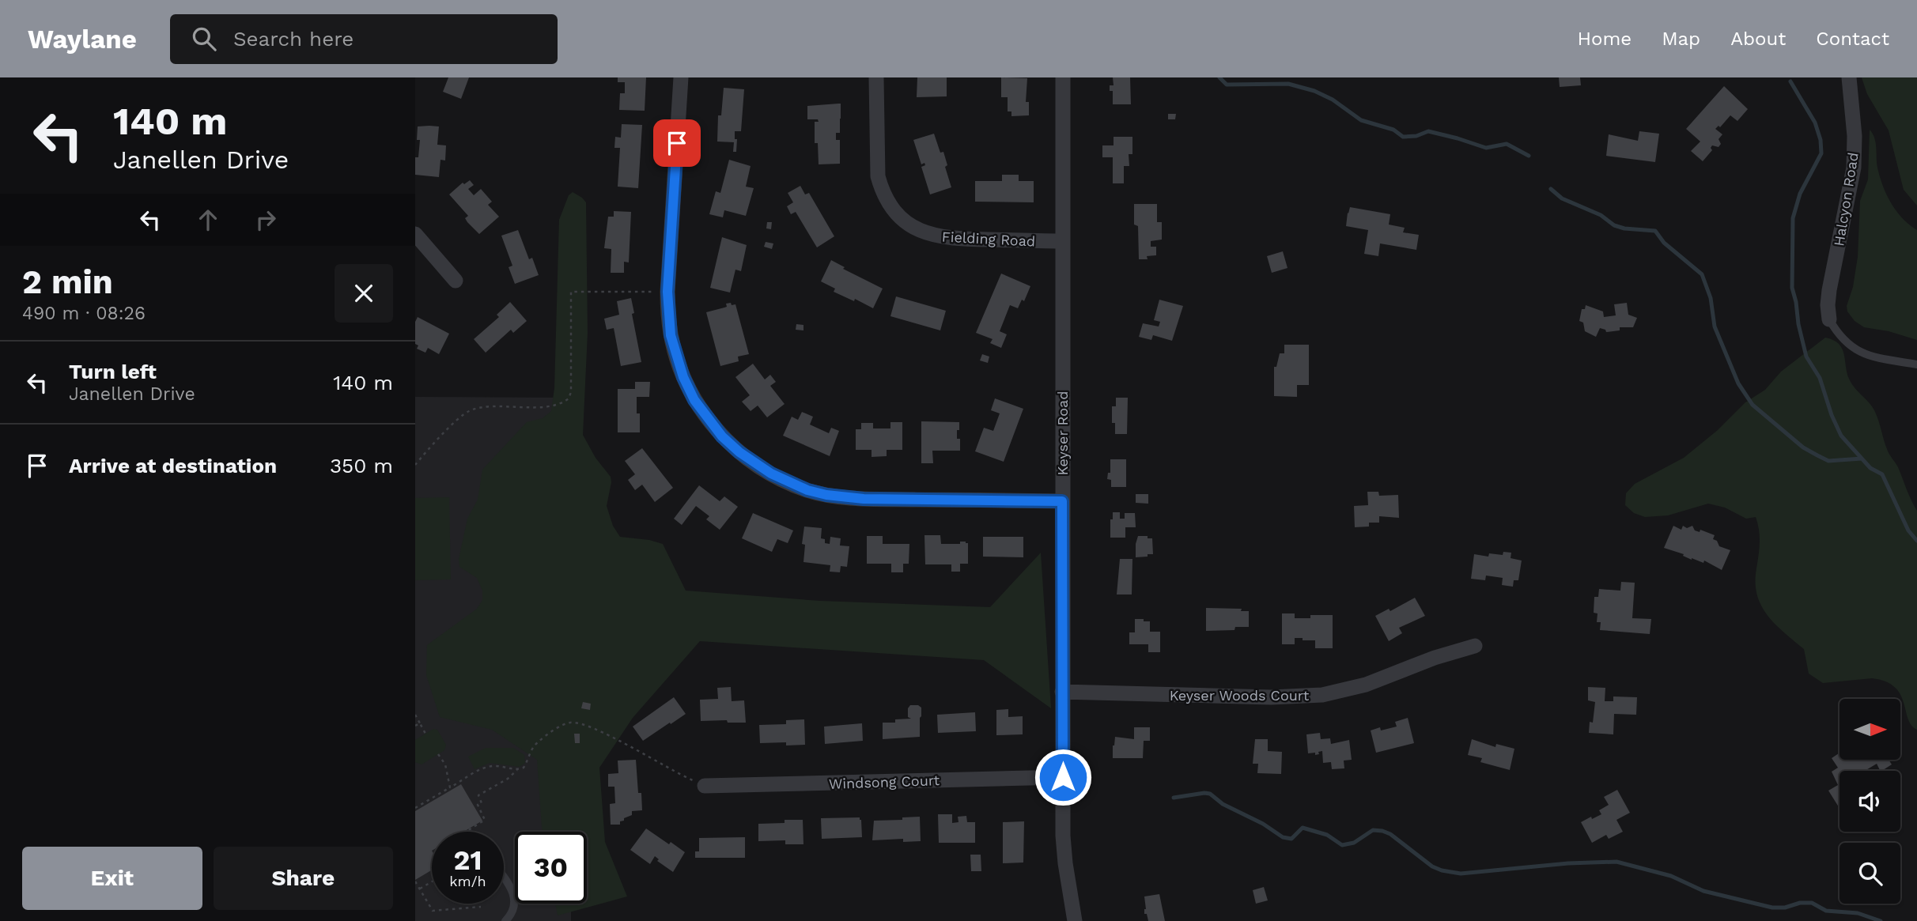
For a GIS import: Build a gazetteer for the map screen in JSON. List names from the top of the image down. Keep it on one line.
{"streets":{"street":["Halcyon Road","Fielding Road","Keyser Road","Keyser Woods Court","Windsong Court"]},"crossings":[["Fielding Road","Keyser Road"],["Keyser Road","Keyser Woods Court"],["Keyser Road","Windsong Court"]],"north":"right","page":{"header":"Waylane","search":"Search here","nav":["Home","Map","About","Contact"],"turn":["140 m","Janellen Drive"],"heading":["2 min","490 m · 08:26"],"list":[{"name":"Turn left","note":"Janellen Drive","value":"140 m"},{"name":"Arrive at destination","value":"350 m"}],"speed":"21 km/h","limit":"30","buttons":["Exit","Share"]}}
